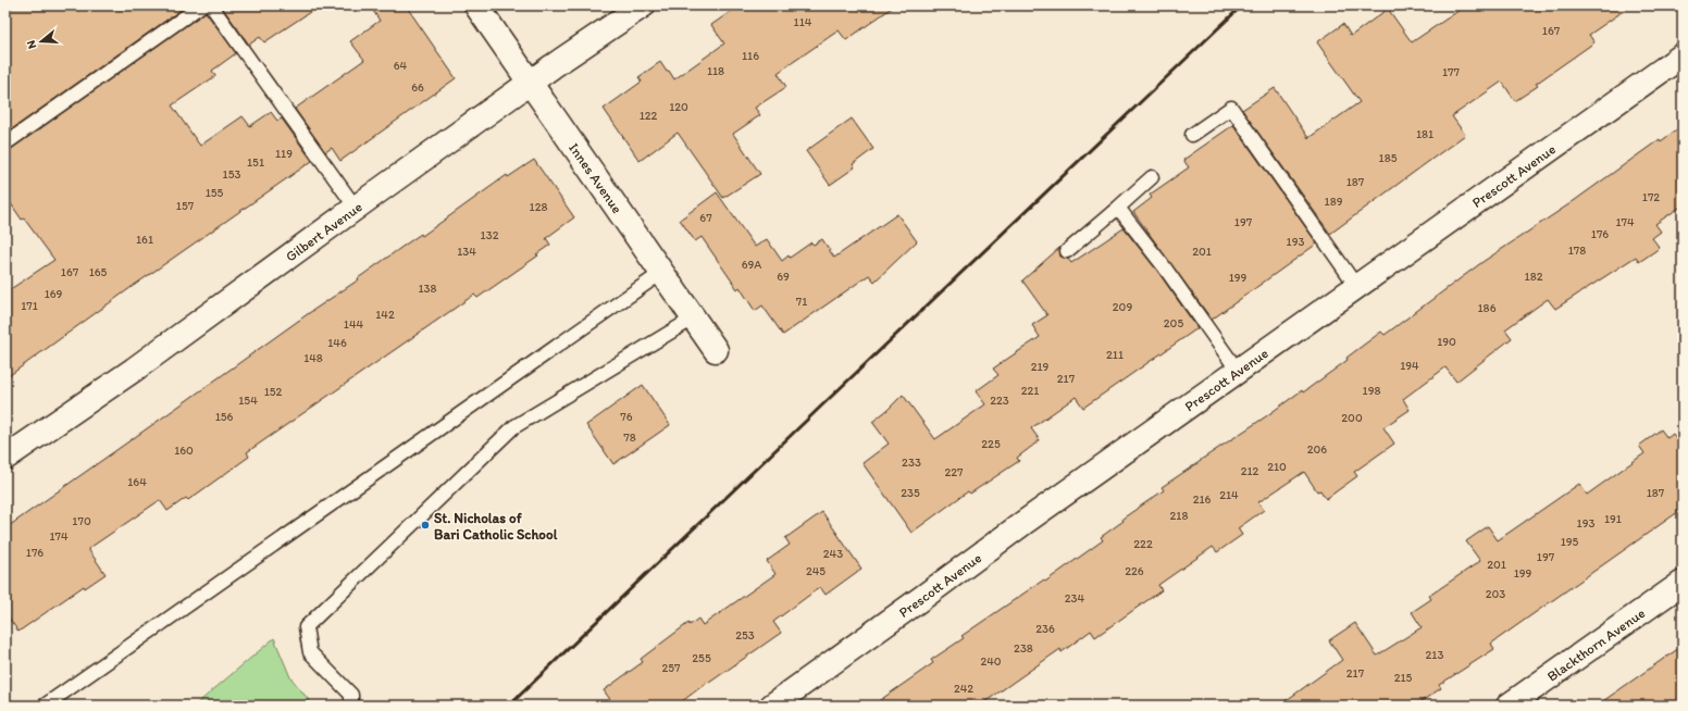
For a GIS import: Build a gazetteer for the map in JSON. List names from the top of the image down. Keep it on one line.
{"streets":{"street":["Prescott Avenue","Innes Avenue","Gilbert Avenue","Blackthorn Avenue"]},"crossings":[["Innes Avenue","Gilbert Avenue"]],"places":["St. Nicholas of Bari Catholic School"],"house_numbers":["114","167","116","64","118","177","66","120","122","181","119","185","151","153","187","155","172","189","157","128","67","197","174","176","132","161","193","178","134","201","69A","167","165","69","182","199","138","169","71","171","209","186","142","205","144","190","146","211","148","194","219","217","221","198","152","154","223","156","76","200","78","225","206","160","233","210","212","227","164","235","187","214","216","218","191","170","193","174","195","222","176","243","197","201","245","226","199","203","234","236","253","238","213","255","240","257","217","215","242"],"north":"left"}
